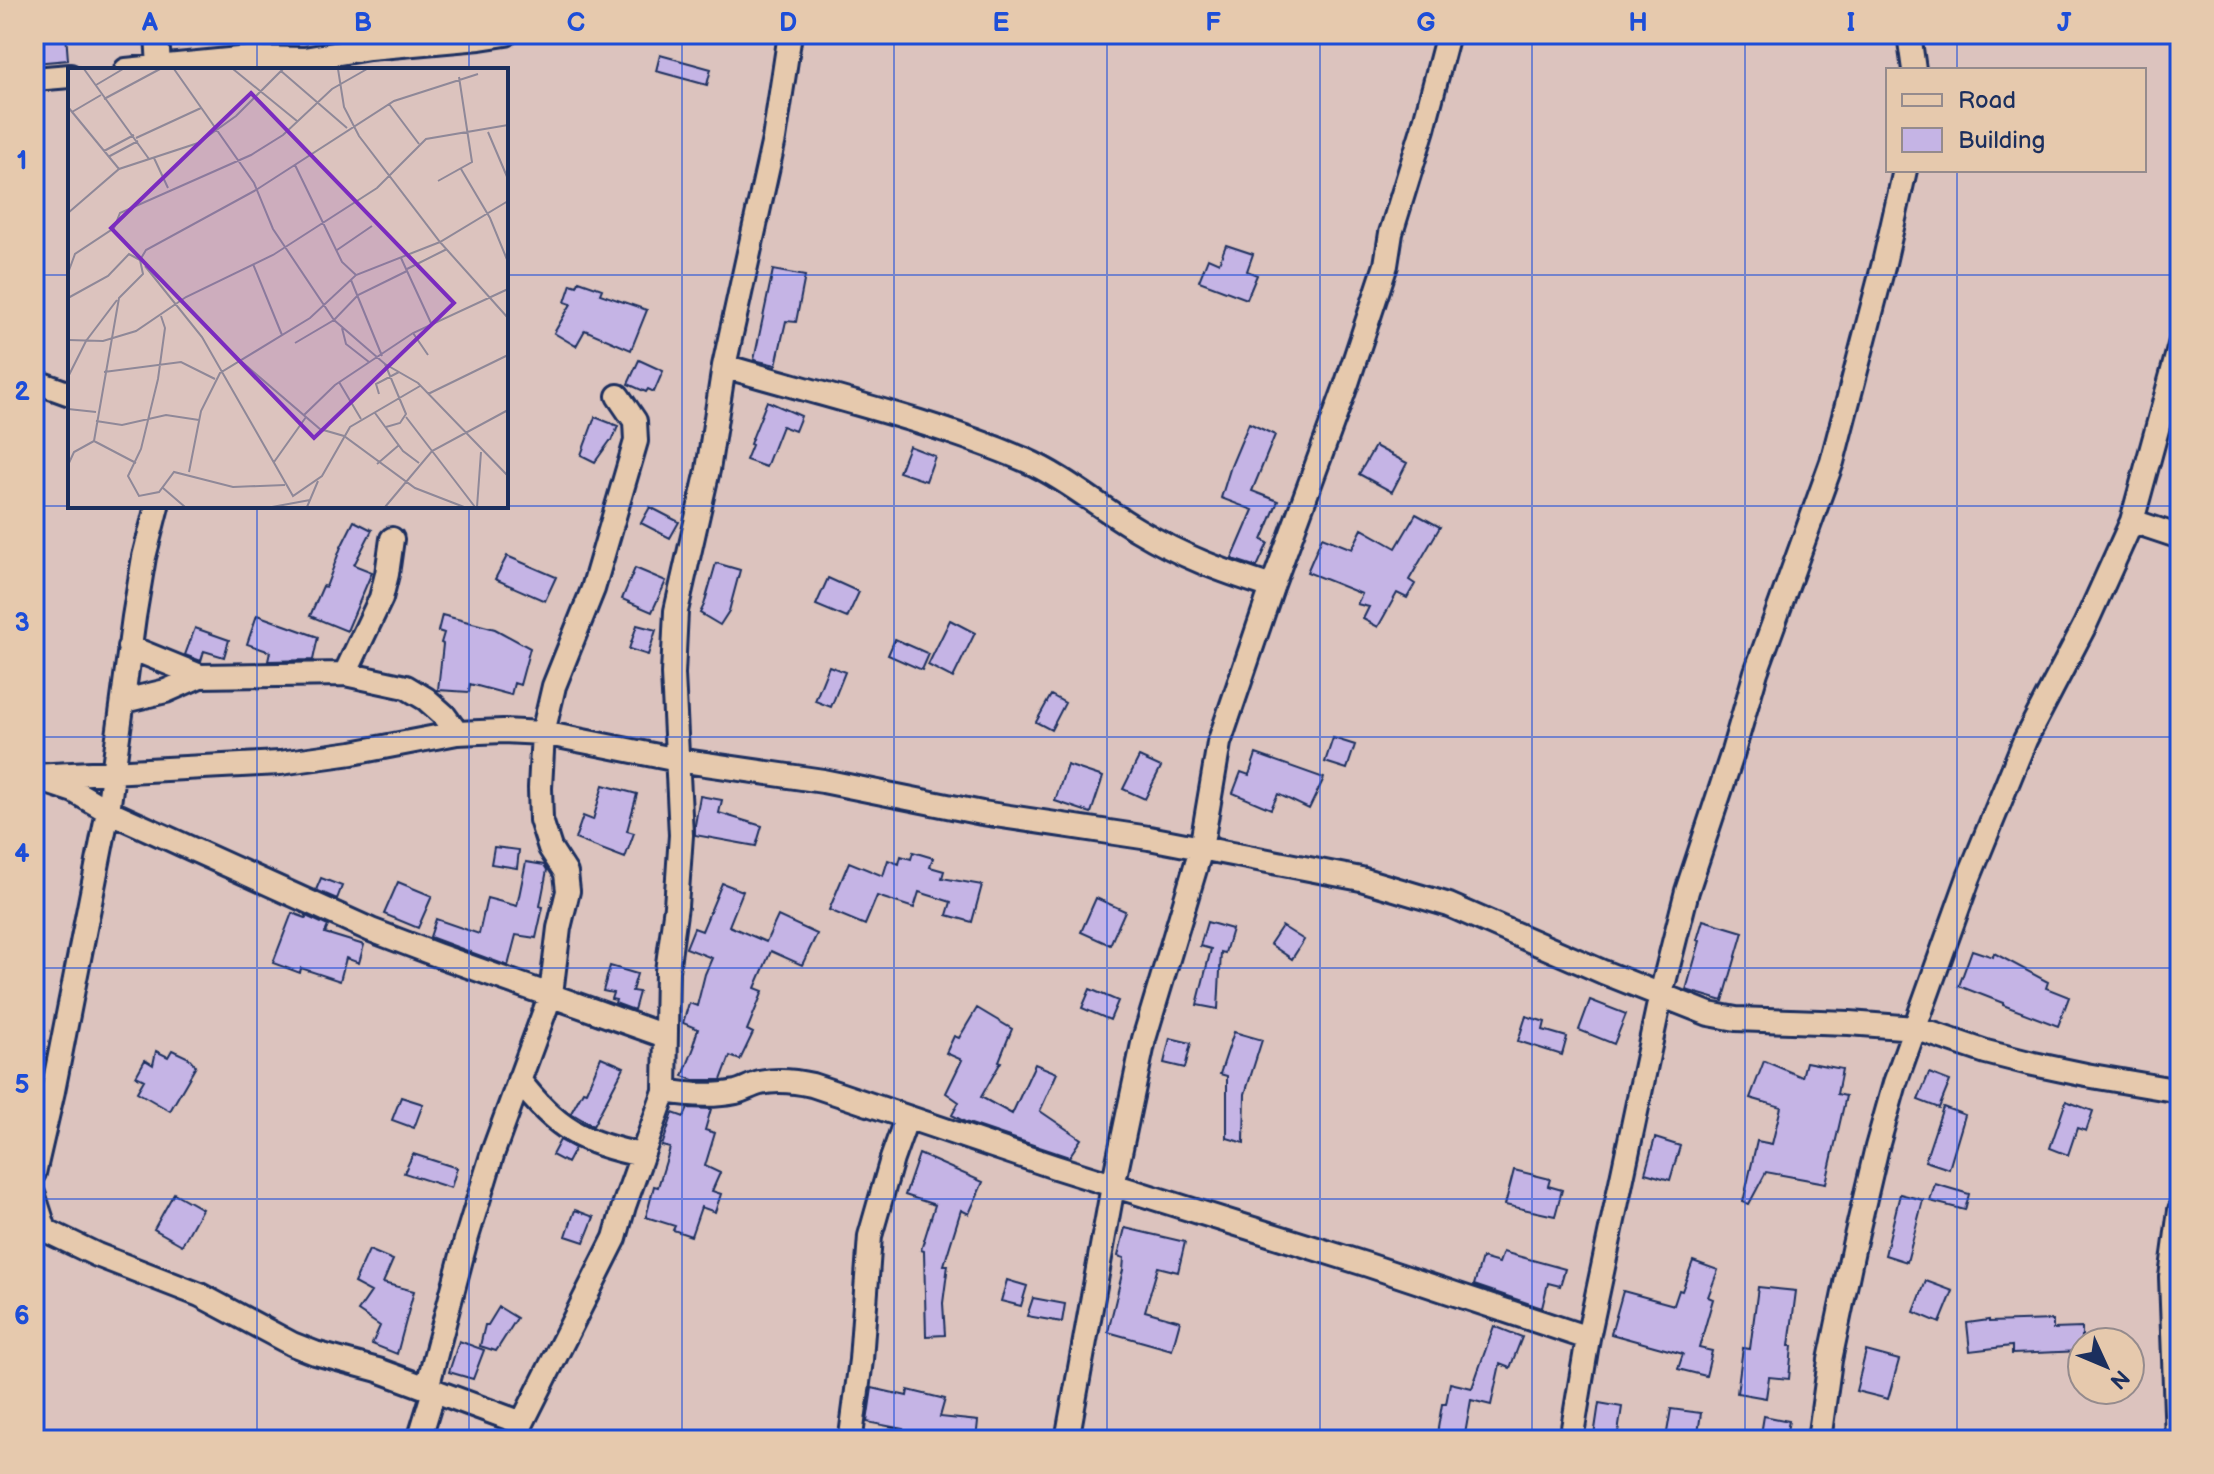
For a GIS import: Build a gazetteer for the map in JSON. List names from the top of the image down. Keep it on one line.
{"legend":["Road","Building"],"north":"bottom right","grid":{"columns":["A","B","C","D","E","F","G","H","I","J"],"rows":["1","2","3","4","5","6"]}}
